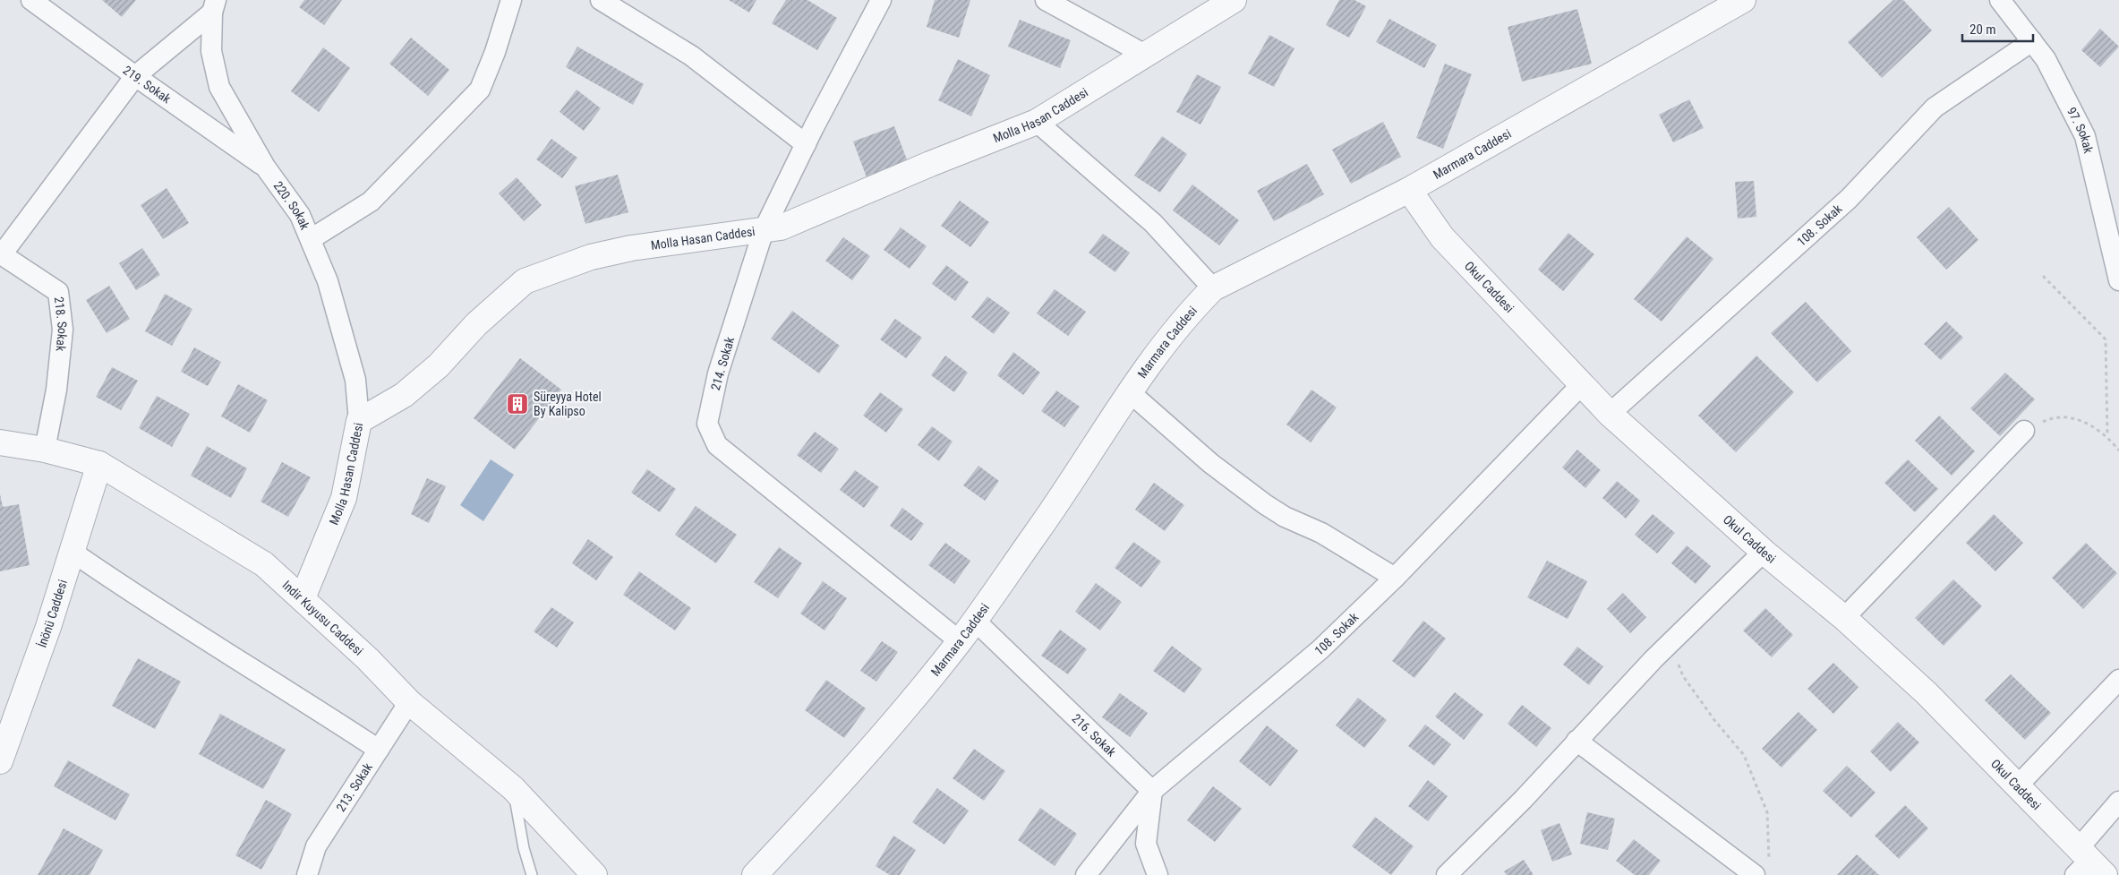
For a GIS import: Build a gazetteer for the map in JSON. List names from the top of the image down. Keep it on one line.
{"streets":{"street":["219. Sokak","Molla Hasan Caddesi","97. Sokak","Marmara Caddesi","220. Sokak","108. Sokak","Okul Caddesi","218. Sokak","214. Sokak","İnönü Caddesi","Indir Kuyusu Caddesi","216. Sokak","213. Sokak"]},"crossings":[["219. Sokak","220. Sokak"],["Molla Hasan Caddesi","220. Sokak"],["Molla Hasan Caddesi","214. Sokak"],["Molla Hasan Caddesi","Indir Kuyusu Caddesi"],["97. Sokak","108. Sokak"],["Marmara Caddesi","Okul Caddesi"],["Marmara Caddesi","214. Sokak"],["Marmara Caddesi","216. Sokak"],["108. Sokak","Okul Caddesi"],["108. Sokak","216. Sokak"],["218. Sokak","Indir Kuyusu Caddesi"],["İnönü Caddesi","Indir Kuyusu Caddesi"],["Indir Kuyusu Caddesi","213. Sokak"]],"places":{"building":["Süreyya Hotel By Kalipso"]},"scale_bar":"20 m"}
